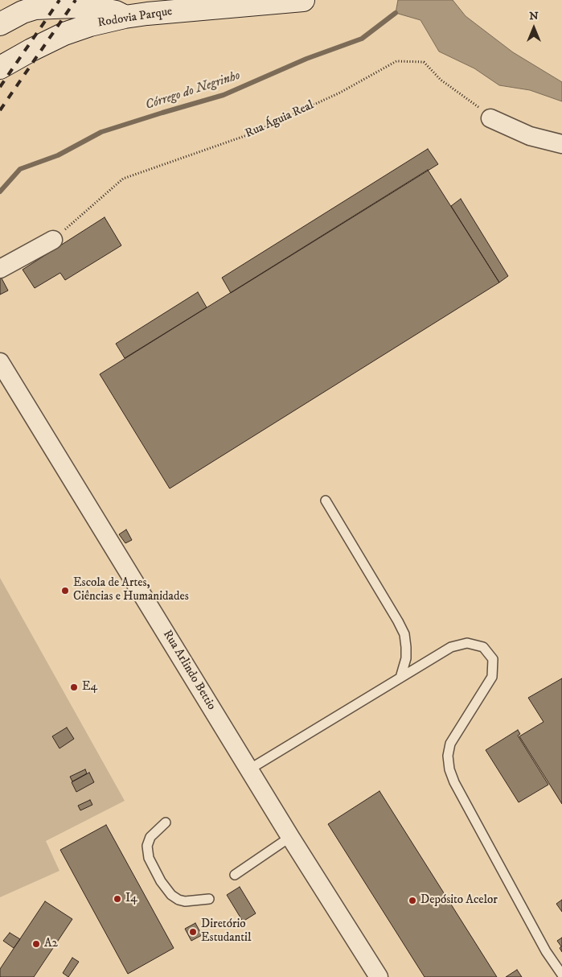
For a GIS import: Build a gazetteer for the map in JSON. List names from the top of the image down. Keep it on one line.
{"streets":{"street":["Rodovia Parque","Rua Arlindo Bettio"],"path":["Rua Águia Real"]},"water":["Córrego do Negrinho"],"places":["Escola de Artes, Ciências e Humanidades","E4","I4","Depósito Acelor","Diretório Estudantil","A2"],"north":"top"}
